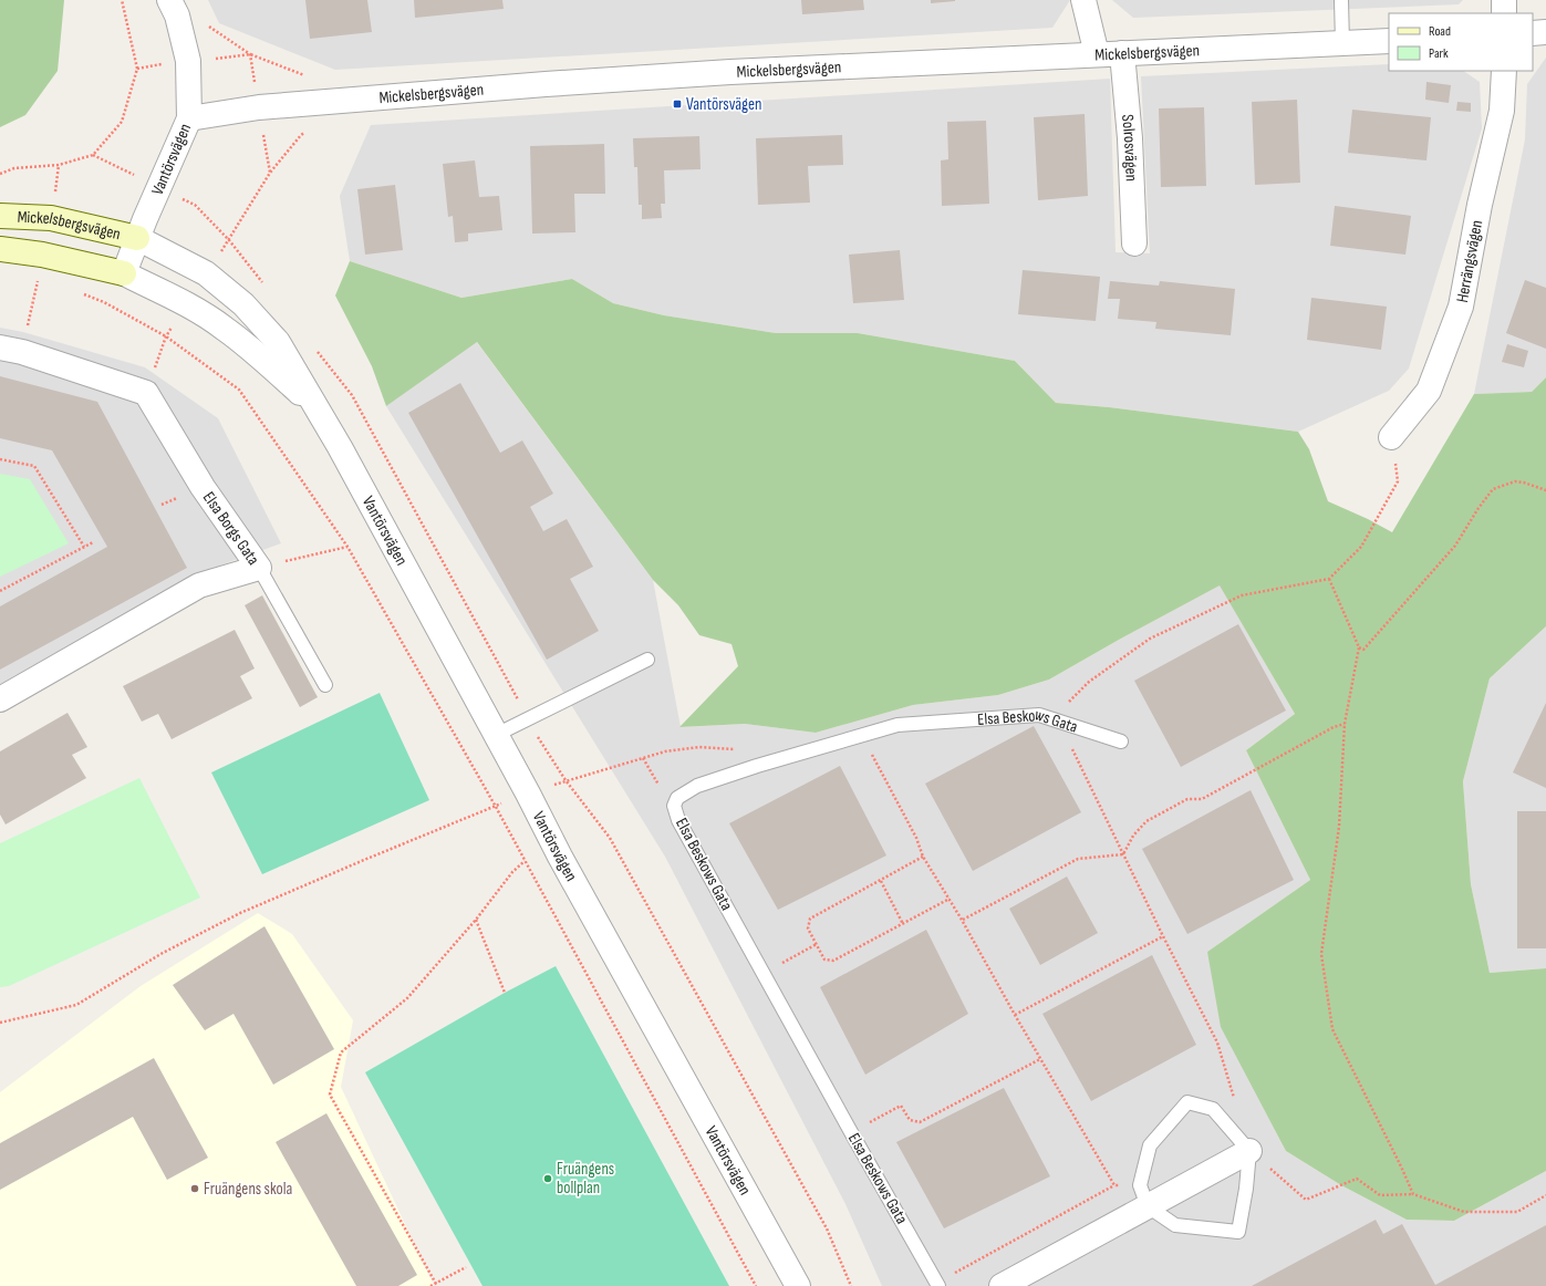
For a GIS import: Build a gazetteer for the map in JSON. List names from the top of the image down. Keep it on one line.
{"streets":{"main road":["Mickelsbergsvägen"],"street":["Solrosvägen","Vantörsvägen","Herrängsvägen","Elsa Borgs Gata"],"lane":["Elsa Beskows Gata"]},"crossings":[["Mickelsbergsvägen","Solrosvägen"],["Mickelsbergsvägen","Vantörsvägen"]],"places":{"transit":["Vantörsvägen"],"other":["Fruängens bollplan","Fruängens skola"]},"legend":["Road","Park"]}
